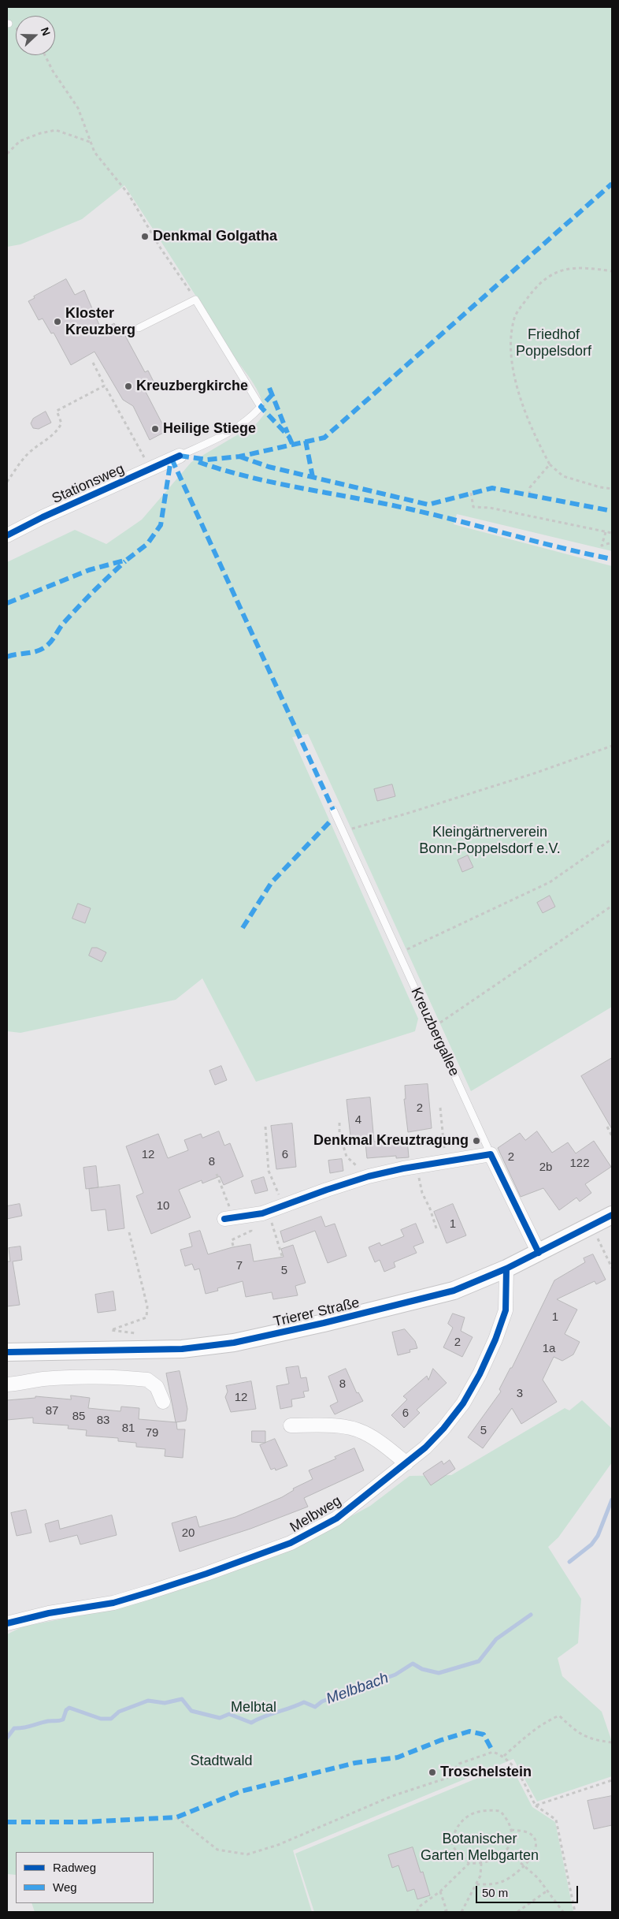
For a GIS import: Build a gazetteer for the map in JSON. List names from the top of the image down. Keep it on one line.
{"streets":{"street":["Stationsweg","Kreuzbergallee","Trierer Straße","Melbweg"]},"crossings":[["Kreuzbergallee","Trierer Straße"],["Trierer Straße","Melbweg"]],"water":["Melbbach"],"parks":["Friedhof Poppelsdorf","Kleingärtnerverein Bonn-Poppelsdorf e.V.","Melbtal","Stadtwald","Botanischer Garten Melbgarten"],"places":["Denkmal Golgatha","Kloster Kreuzberg","Kreuzbergkirche","Heilige Stiege","Denkmal Kreuztragung","Troschelstein"],"house_numbers":["2","4","12","6","2","8","122","2b","10","1","7","5","1","2","1a","8","3","12","87","6","85","83","81","5","79","20"],"legend":["Radweg","Weg"],"scale_bar":"50 m","north":"right"}
